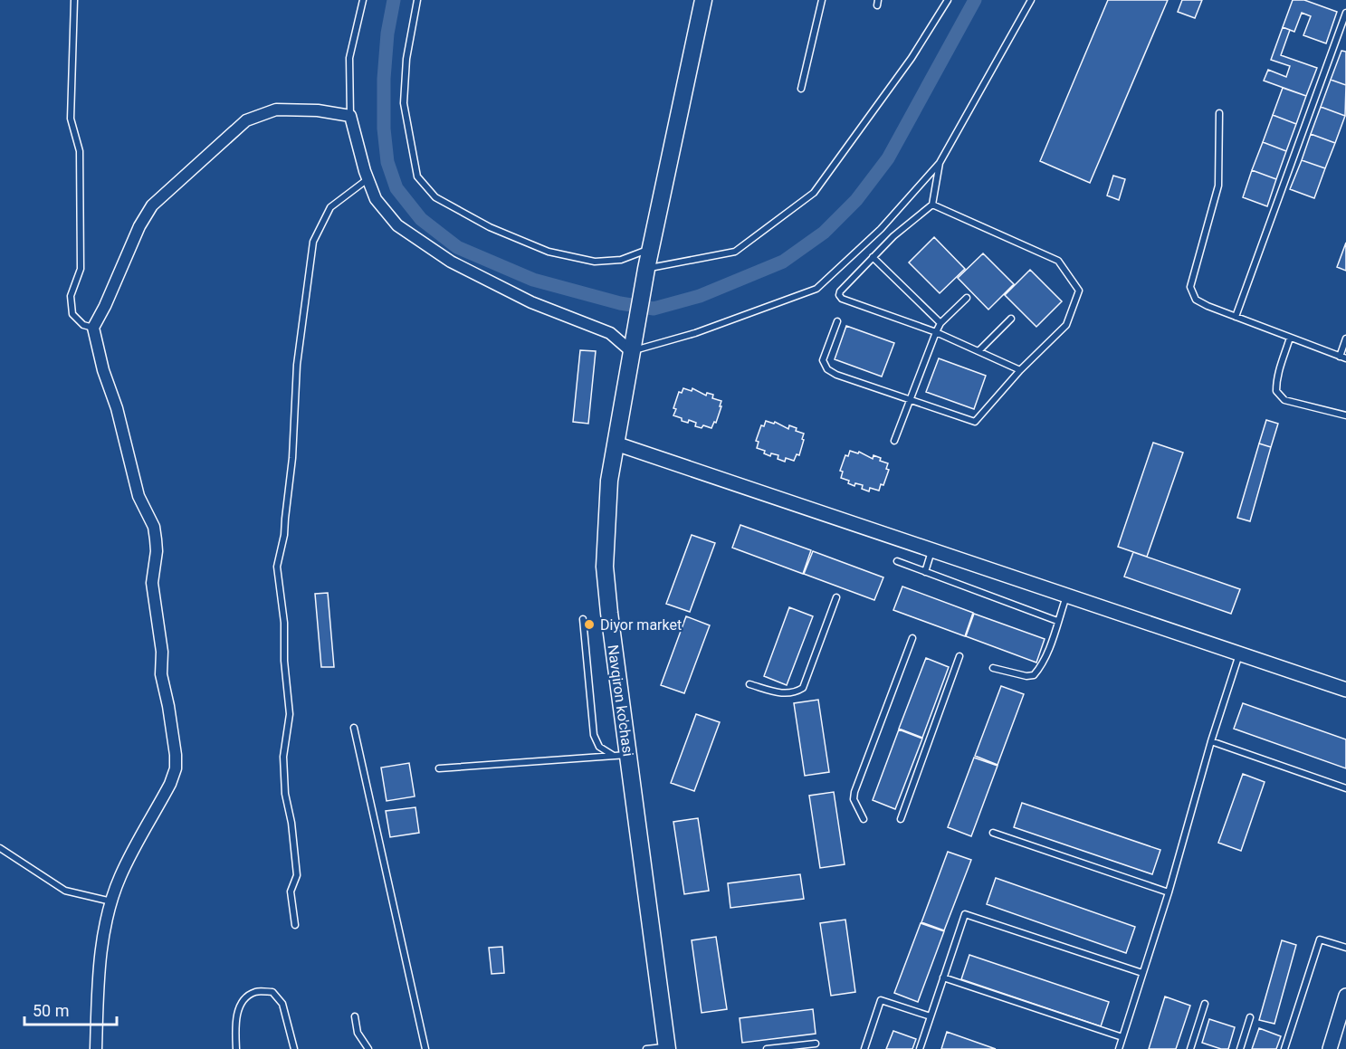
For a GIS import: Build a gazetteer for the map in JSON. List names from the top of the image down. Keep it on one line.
{"streets":{"main road":["Navqiron ko'chasi"]},"places":["Diyor market"],"scale_bar":"50 m"}
